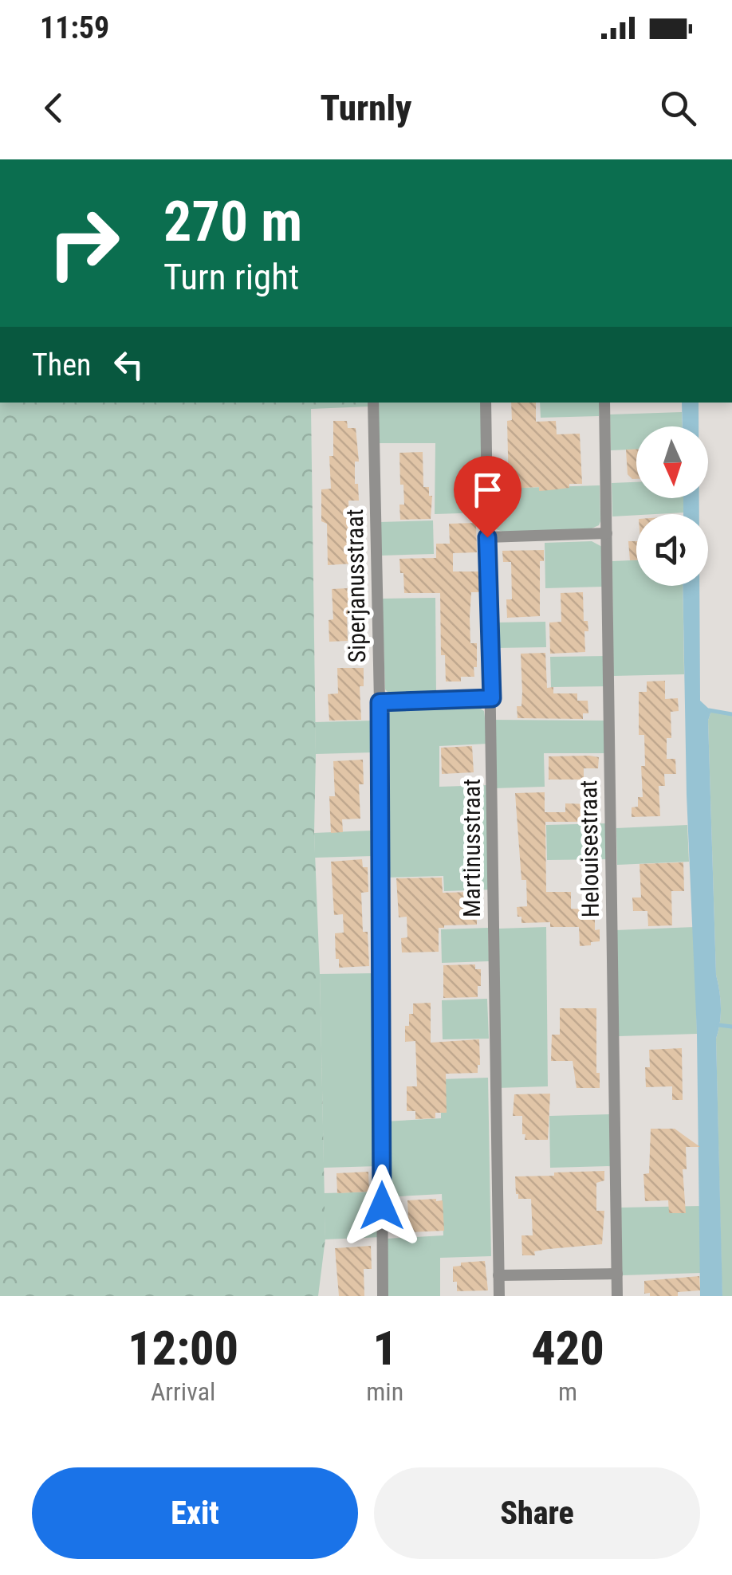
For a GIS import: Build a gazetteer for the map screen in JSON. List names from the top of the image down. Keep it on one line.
{"streets":{"street":["Siperjanusstraat","Martinusstraat","Helouisestraat"]},"north":"bottom","page":{"status":"11:59","header":"Turnly","turn":["270 m","Turn right"],"then":"Then","eta":["12:00","Arrival","1","min","420","m"],"buttons":["Exit","Share"]}}
